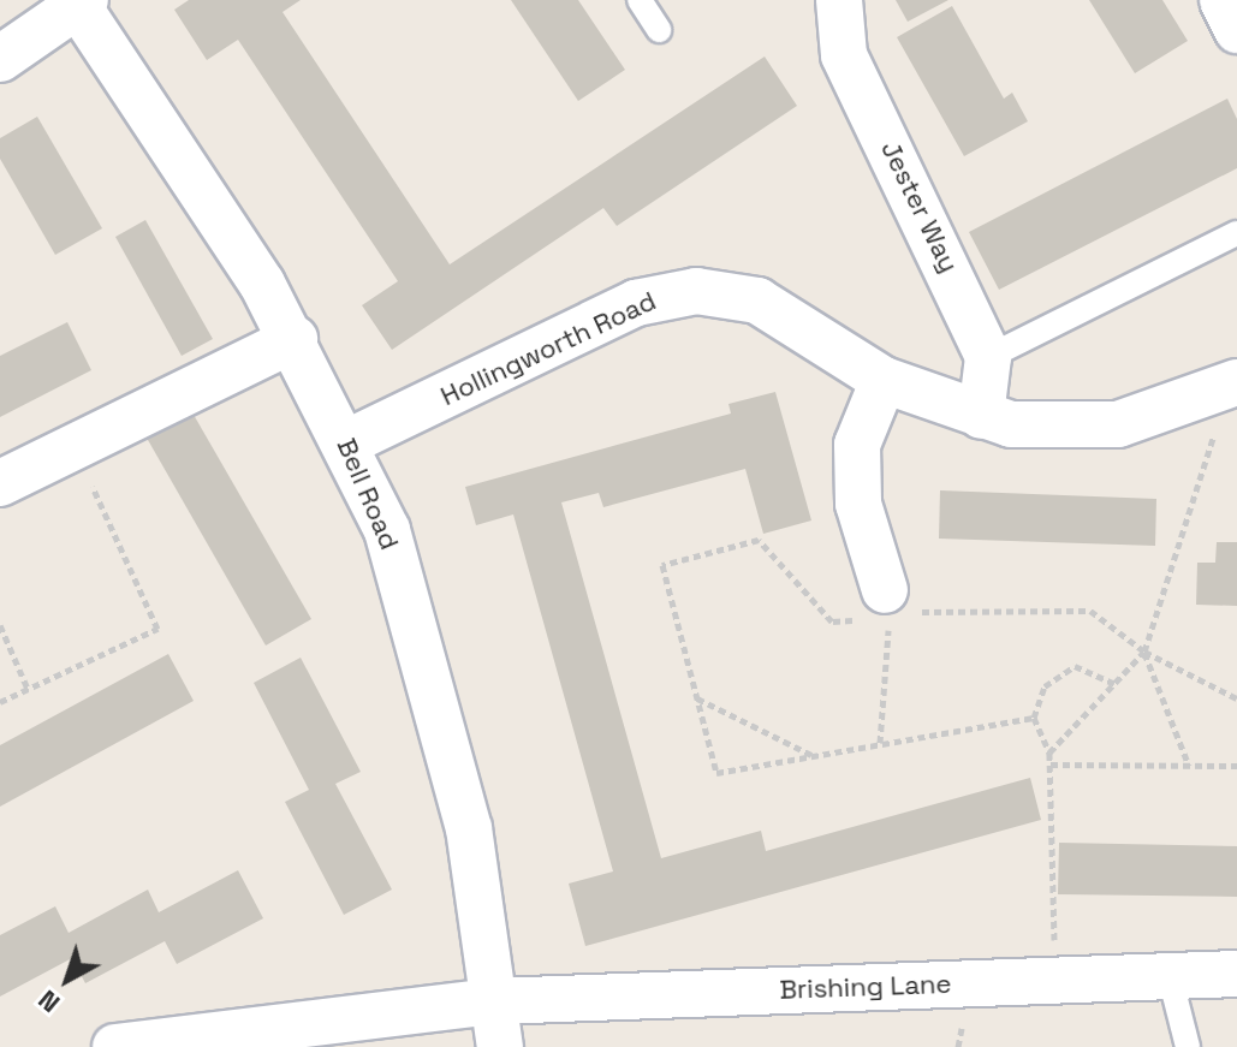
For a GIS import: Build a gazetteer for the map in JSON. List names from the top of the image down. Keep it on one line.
{"streets":{"street":["Jester Way","Hollingworth Road","Bell Road","Brishing Lane"]},"crossings":[["Hollingworth Road","Bell Road"],["Bell Road","Brishing Lane"]],"north":"bottom left"}
